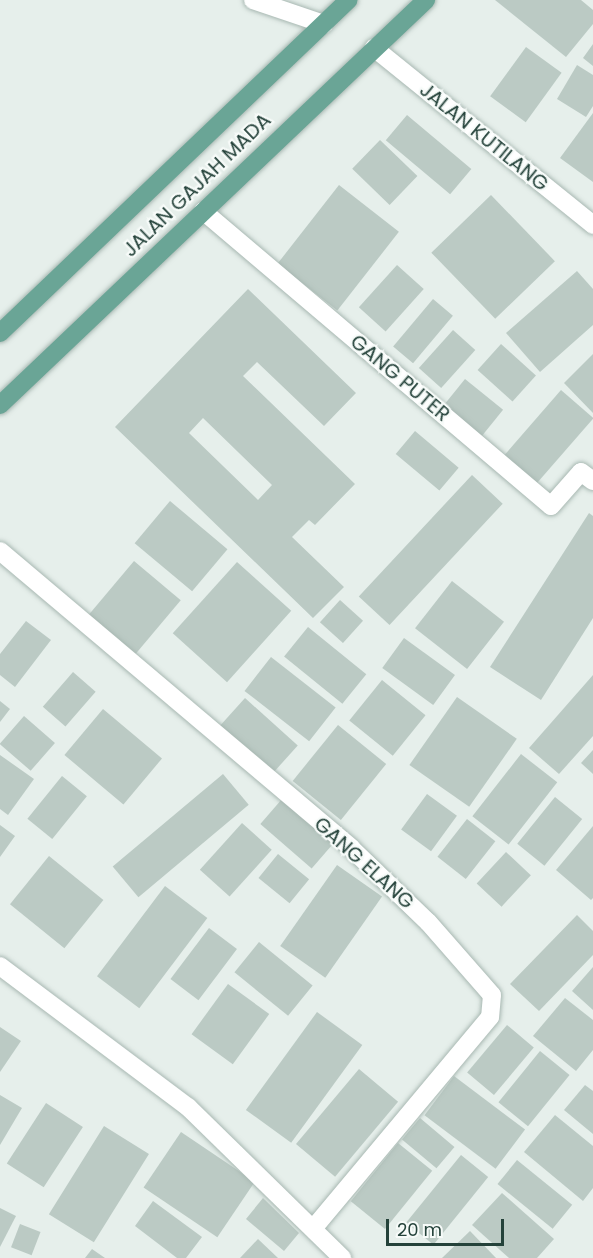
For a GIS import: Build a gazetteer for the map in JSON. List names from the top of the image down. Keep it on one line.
{"streets":{"main road":["JALAN GAJAH MADA"],"street":["JALAN KUTILANG","GANG PUTER","GANG ELANG"]},"crossings":[["JALAN KUTILANG","JALAN GAJAH MADA"],["JALAN GAJAH MADA","GANG PUTER"]],"scale_bar":"20 m"}
